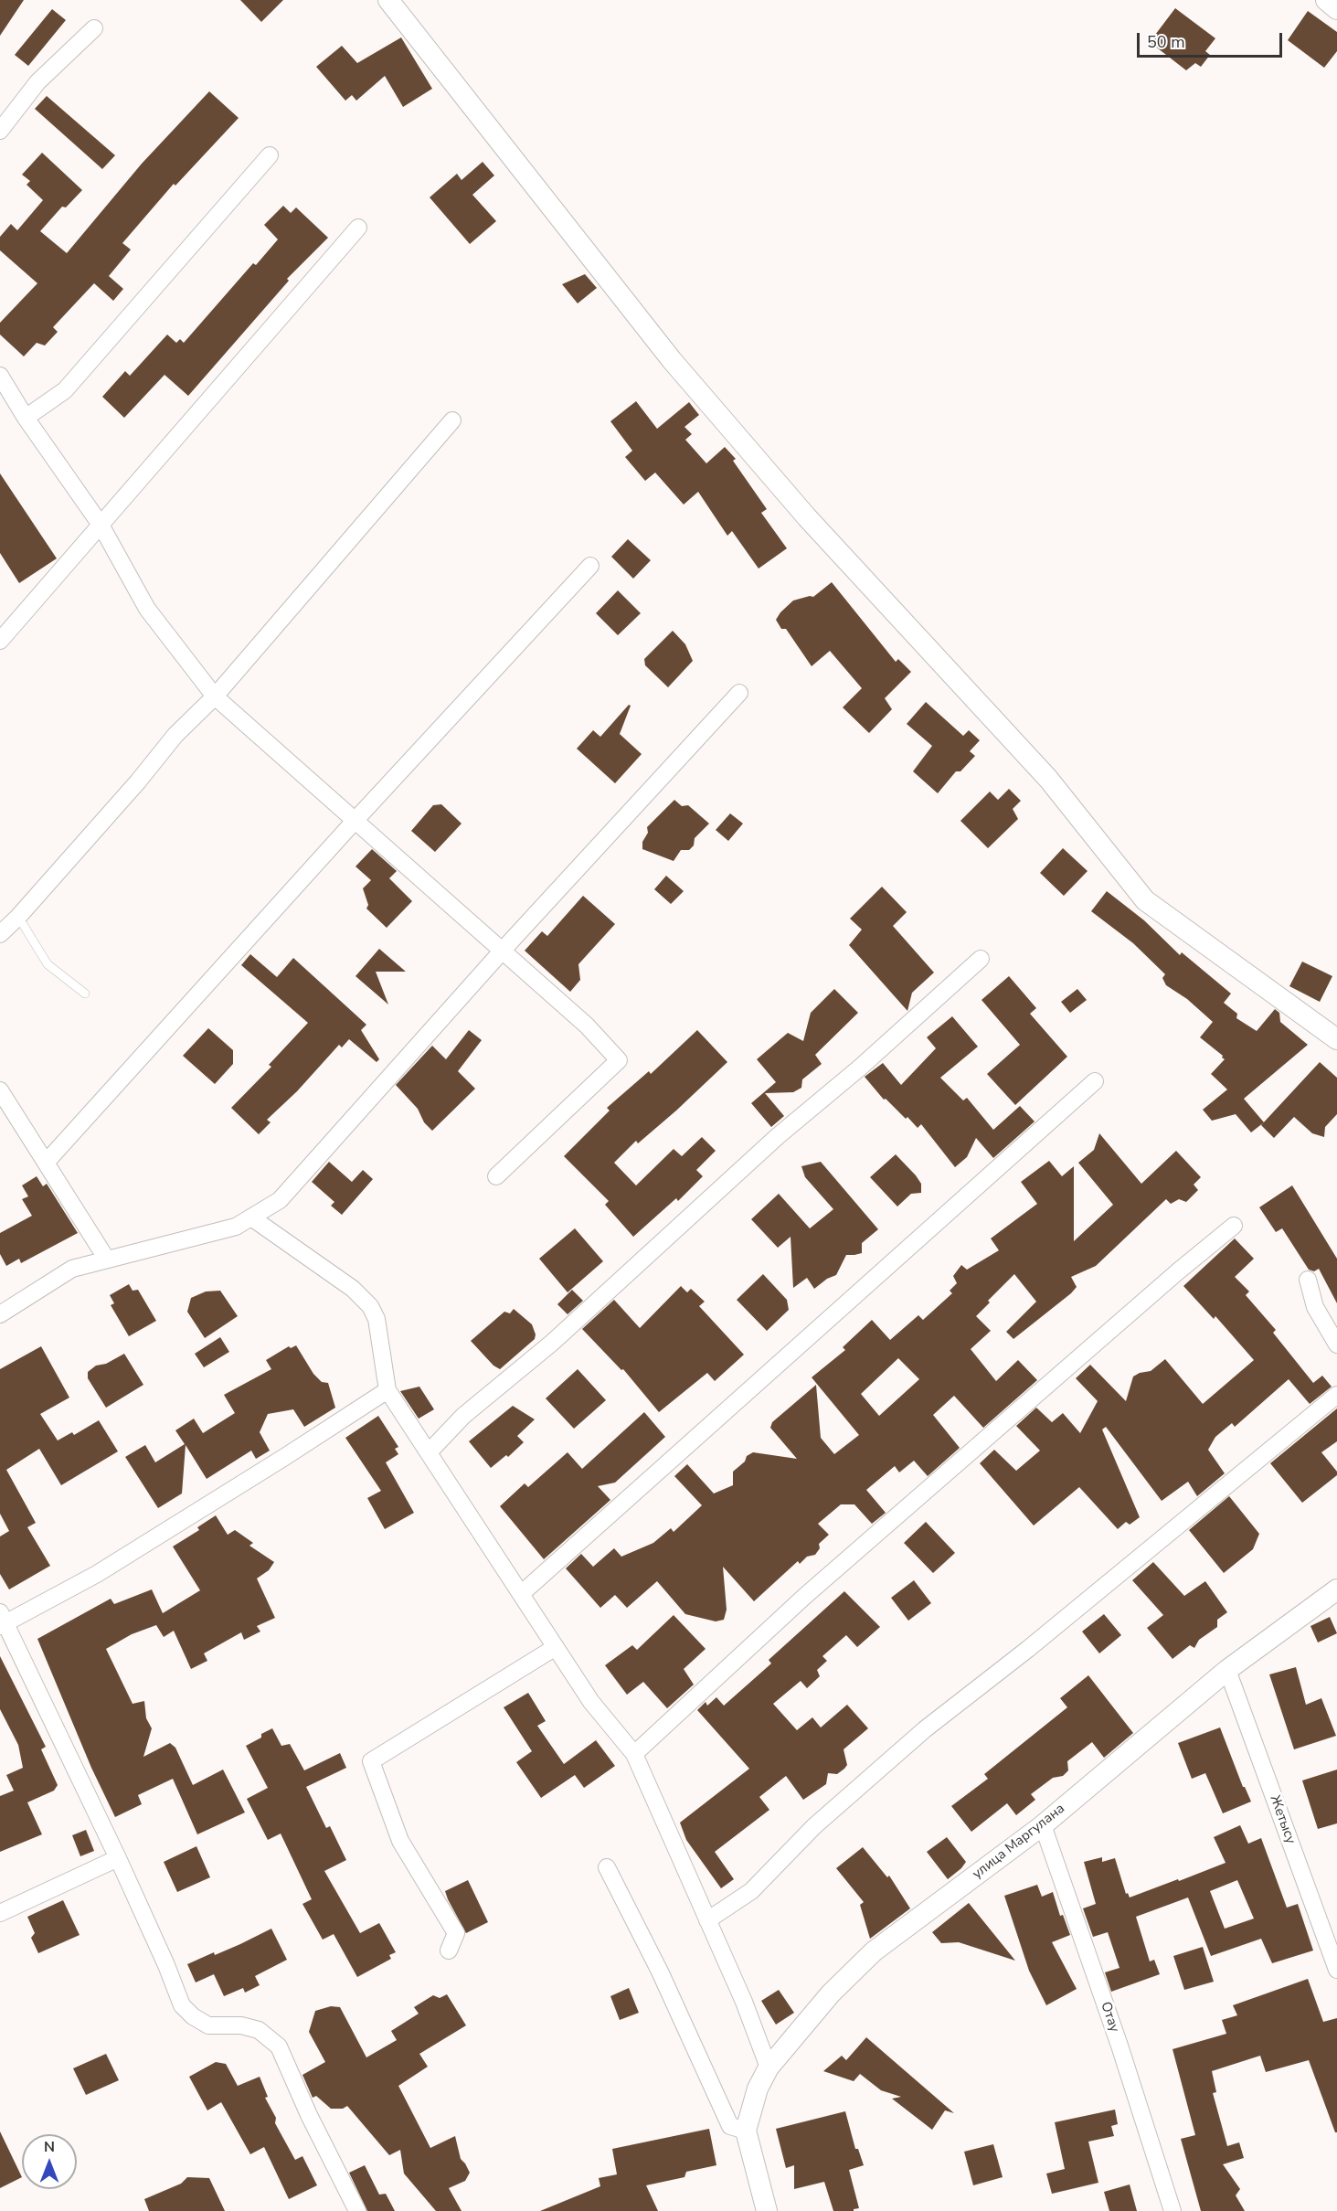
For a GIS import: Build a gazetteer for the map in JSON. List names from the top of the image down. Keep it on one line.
{"streets":{"street":["Жетысу","улица Маргулана","Отау"]},"crossings":[["Жетысу","улица Маргулана"],["улица Маргулана","Отау"]],"scale_bar":"50 m","north":"top"}
